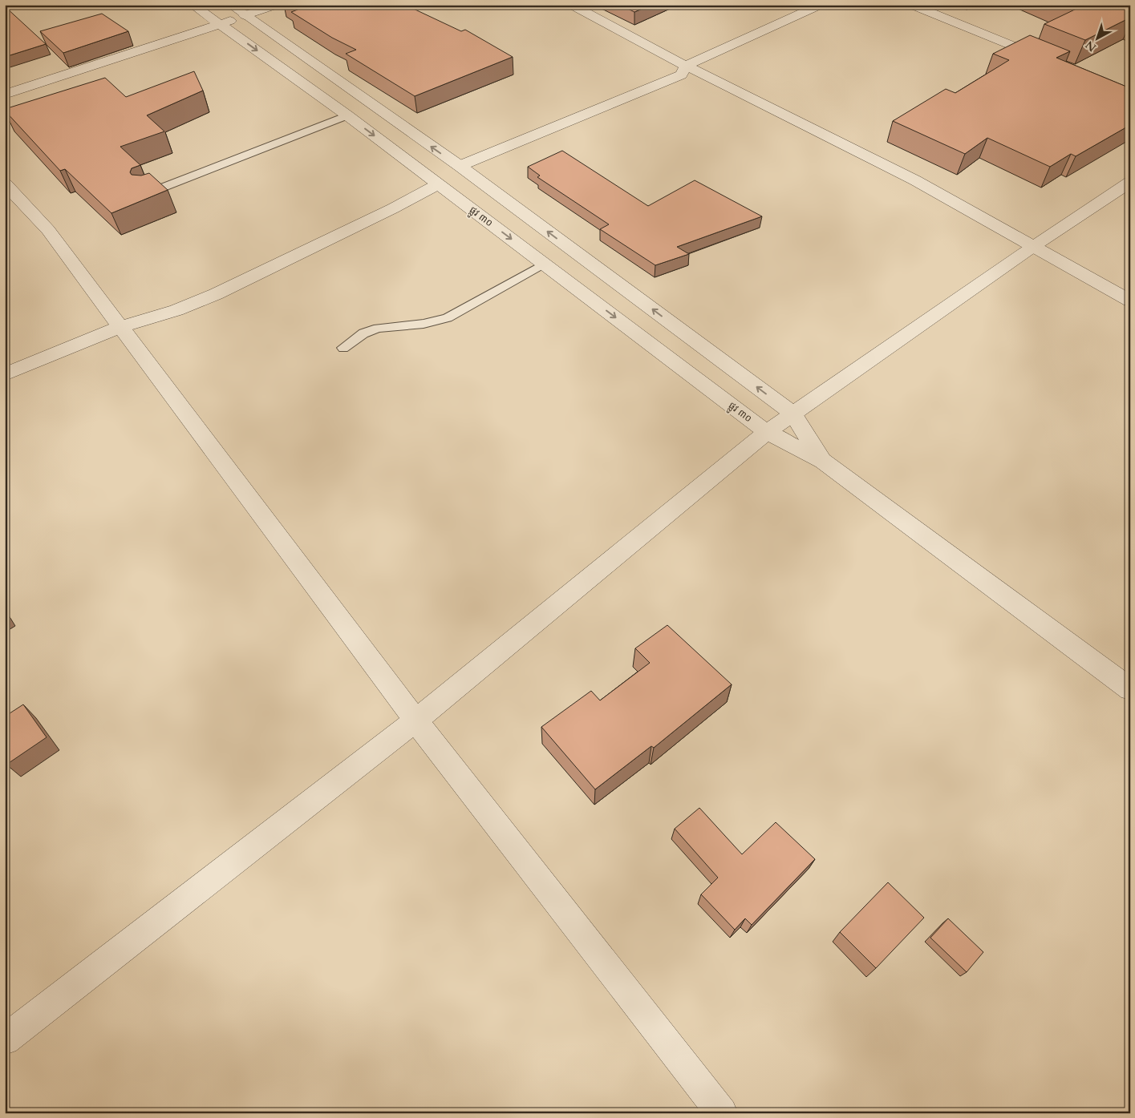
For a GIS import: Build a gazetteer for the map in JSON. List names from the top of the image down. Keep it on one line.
{"streets":{"street":["ផ្លូវ ៣០"]},"north":"bottom left"}
